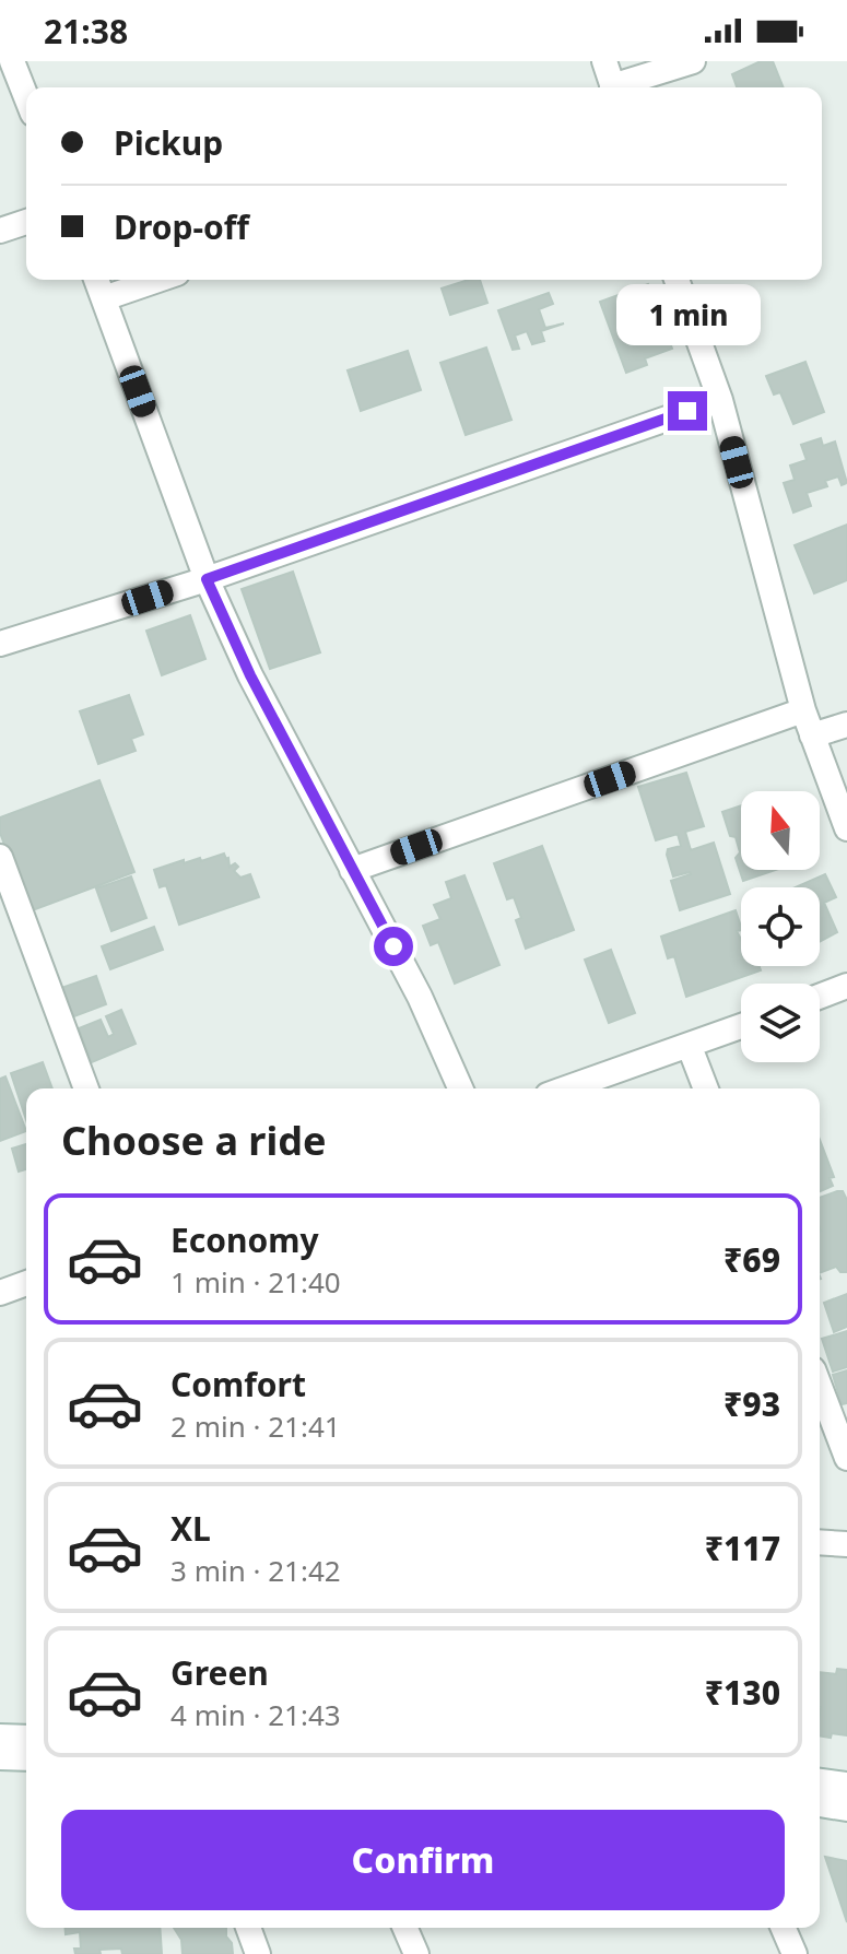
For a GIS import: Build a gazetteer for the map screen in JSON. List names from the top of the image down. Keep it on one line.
{"north":"top","page":{"status":"21:38","banner":["Pickup","Drop-off"],"bubble":"1 min","heading":"Choose a ride","list":[{"name":"Economy","note":"1 min · 21:40","value":"₹69"},{"name":"Comfort","note":"2 min · 21:41","value":"₹93"},{"name":"XL","note":"3 min · 21:42","value":"₹117"},{"name":"Green","note":"4 min · 21:43","value":"₹130"}],"buttons":"Confirm"}}
